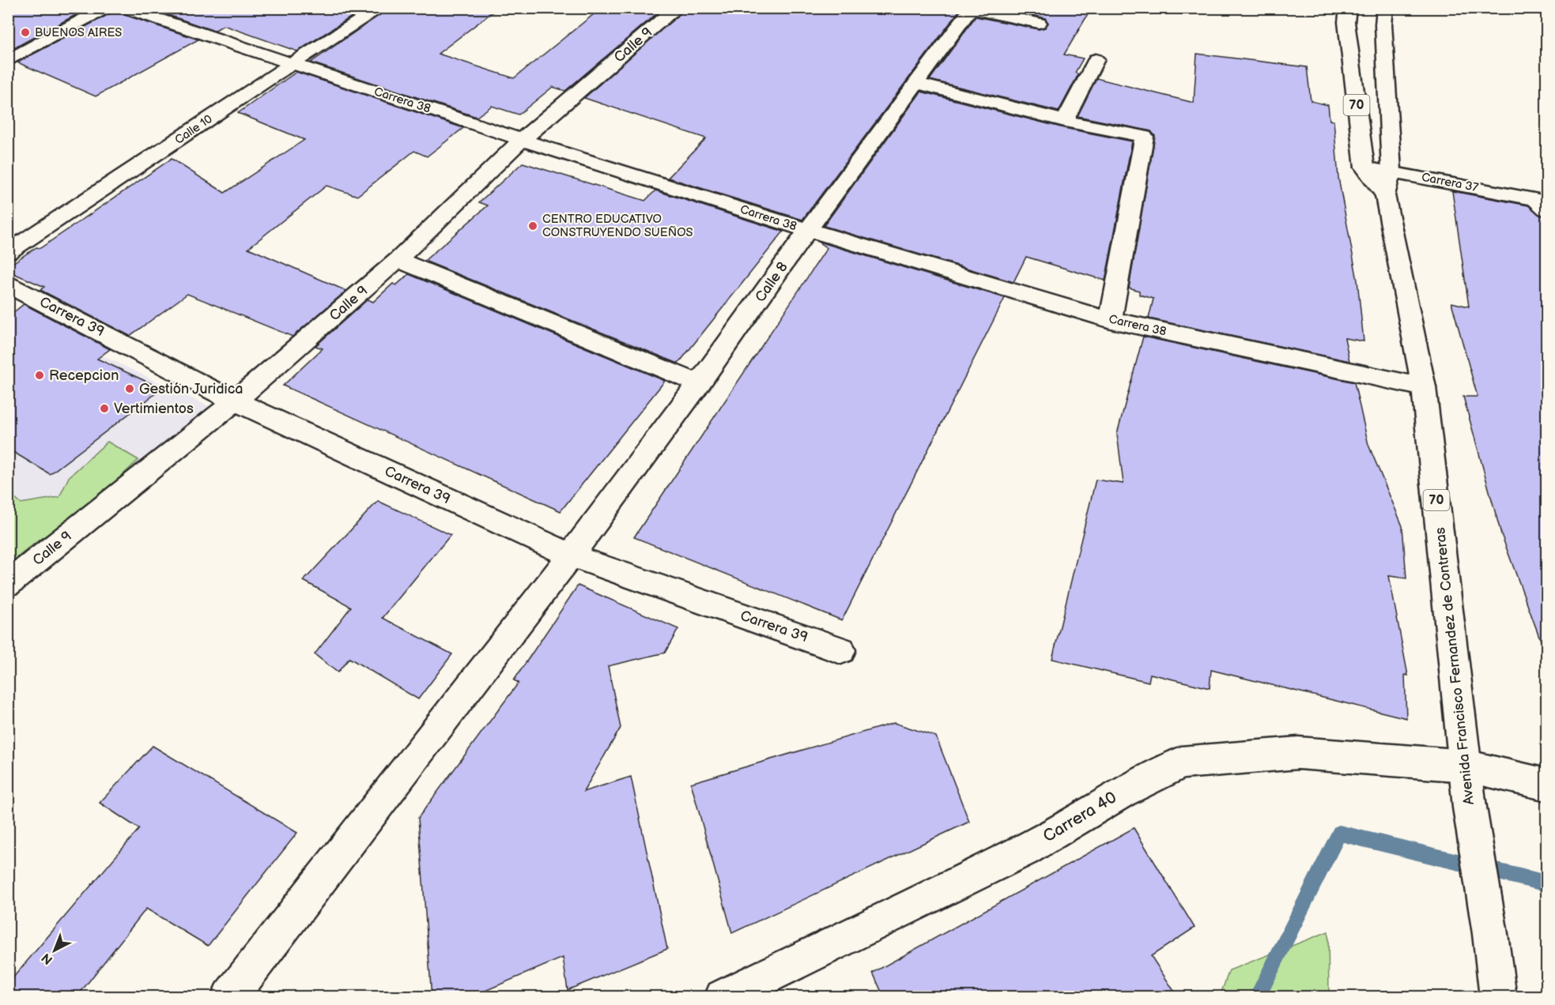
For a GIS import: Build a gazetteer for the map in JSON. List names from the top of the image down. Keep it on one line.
{"streets":{"street":["Calle 9","Carrera 38","70","Calle 10","Carrera 37","Calle 8","Carrera 39","Avenida Francisco Fernandez de Contreras","Carrera 40"]},"crossings":[["Calle 9","Carrera 38"],["Calle 9","Carrera 39"],["Carrera 38","Calle 10"],["Carrera 38","Calle 8"],["Carrera 38","Avenida Francisco Fernandez de Contreras"],["Carrera 37","Avenida Francisco Fernandez de Contreras"],["Calle 8","Carrera 39"],["Avenida Francisco Fernandez de Contreras","Carrera 40"]],"places":["BUENOS AIRES","CENTRO EDUCATIVO CONSTRUYENDO SUEÑOS","Recepcion","Gestión Juridica","Vertimientos"],"north":"bottom left"}
